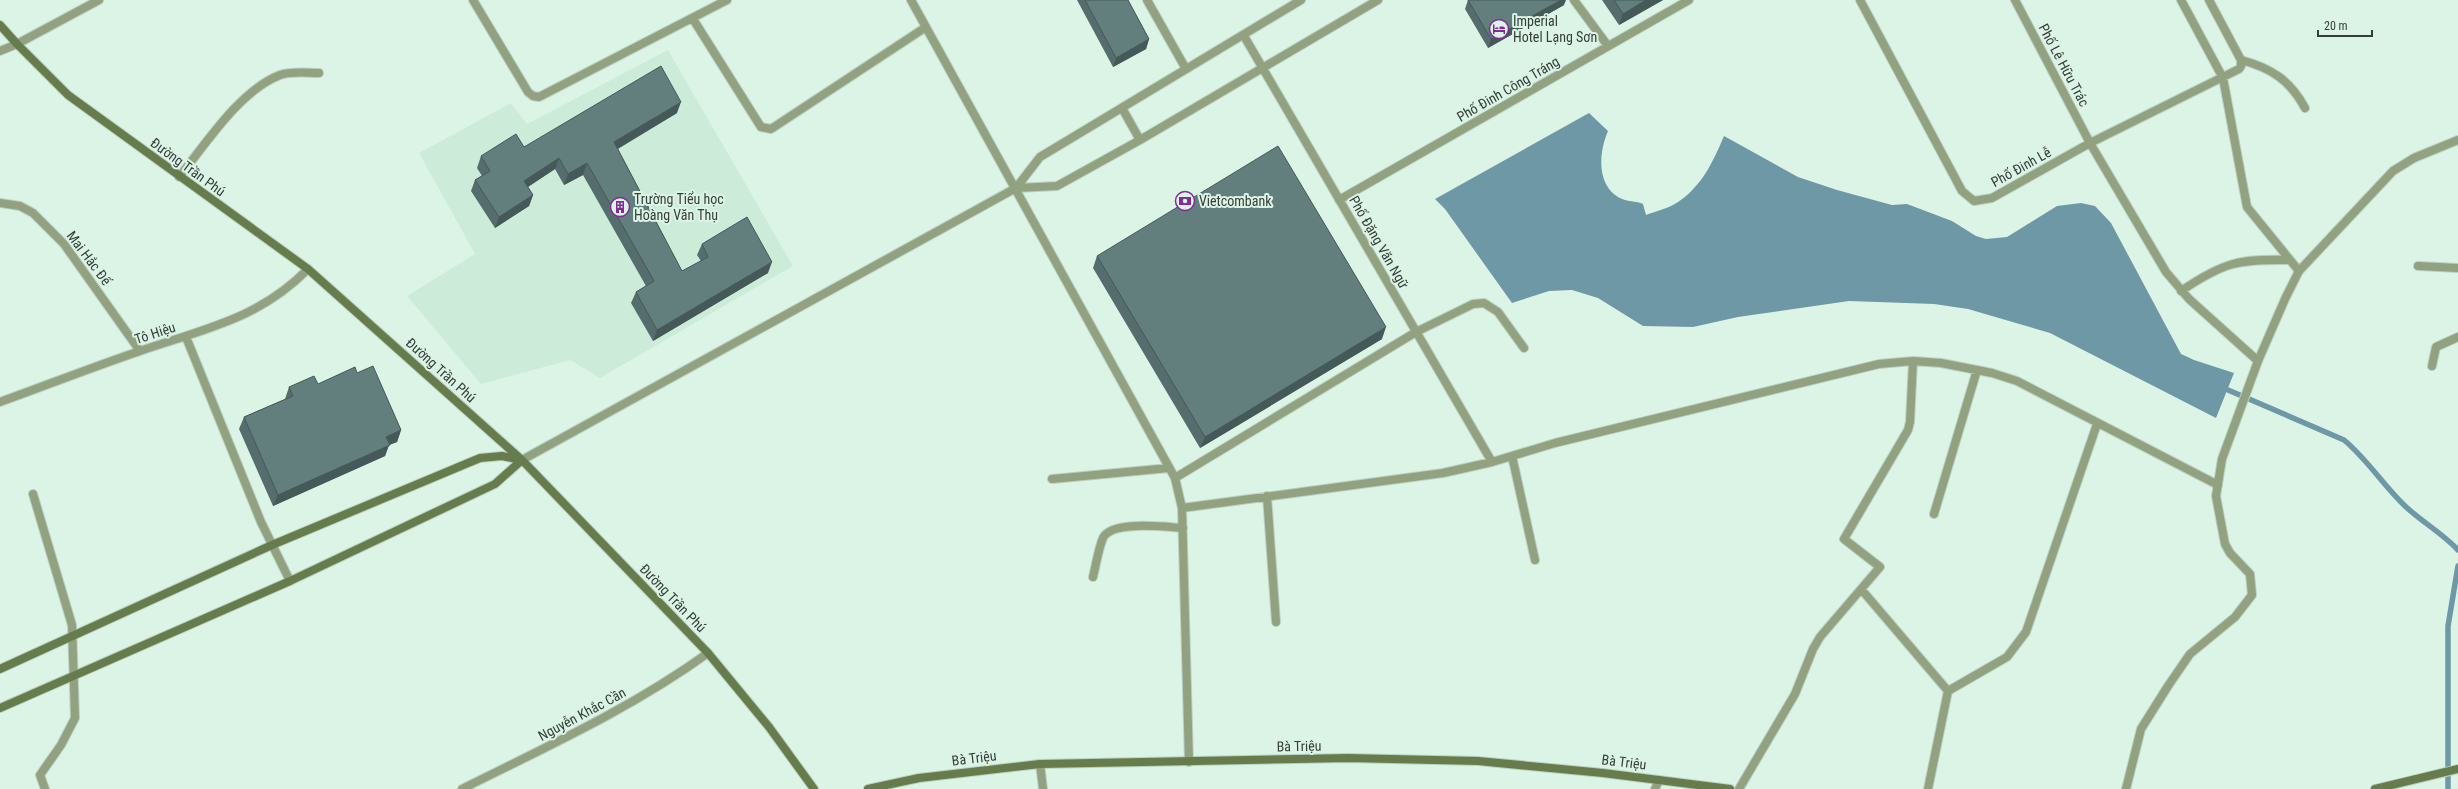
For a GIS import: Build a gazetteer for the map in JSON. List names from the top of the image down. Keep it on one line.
{"streets":{"main road":["Đường Trần Phú","Bà Triệu"],"street":["Phố Lê Hữu Trác","Phố Đinh Công Tráng","Phố Đinh Lễ","Phố Đặng Văn Ngữ","Mai Hắc Đế","Tô Hiệu","Nguyễn Khắc Cần"]},"crossings":[["Phố Lê Hữu Trác","Phố Đinh Lễ"],["Phố Đinh Công Tráng","Phố Đặng Văn Ngữ"],["Đường Trần Phú","Tô Hiệu"],["Đường Trần Phú","Nguyễn Khắc Cần"],["Mai Hắc Đế","Tô Hiệu"]],"places":{"hotel":["Imperial Hotel Lạng Sơn"],"bank":["Vietcombank"],"building":["Trường Tiểu học Hoàng Văn Thụ"]},"scale_bar":"20 m"}
